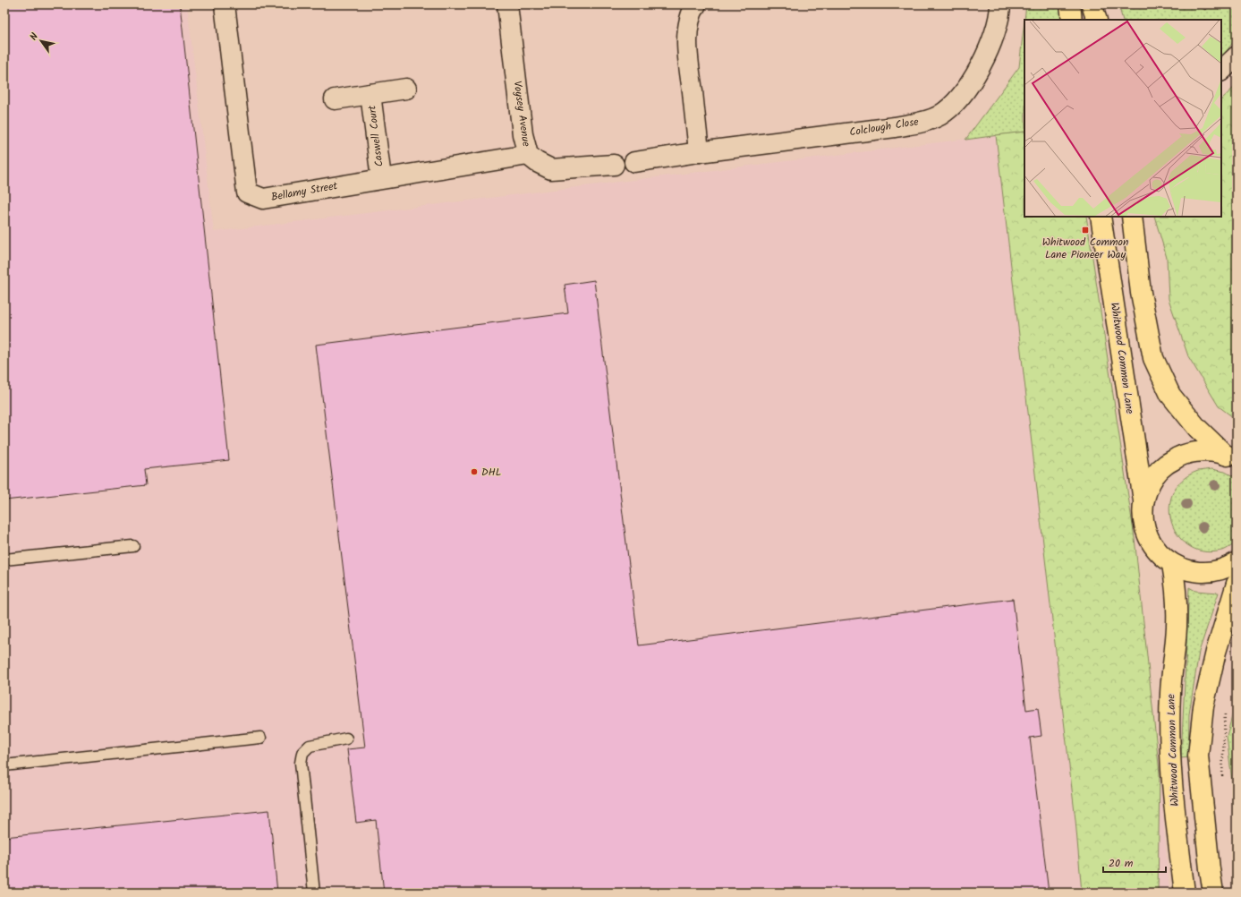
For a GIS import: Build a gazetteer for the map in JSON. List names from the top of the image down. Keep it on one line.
{"streets":{"main road":["Whitwood Common Lane"],"street":["Voysey Avenue","Colclough Close","Caswell Court","Bellamy Street"]},"crossings":[["Voysey Avenue","Bellamy Street"],["Caswell Court","Bellamy Street"]],"places":{"transit":["Whitwood Common Lane Pioneer Way"],"other":["DHL"]},"scale_bar":"20 m","north":"top left"}
